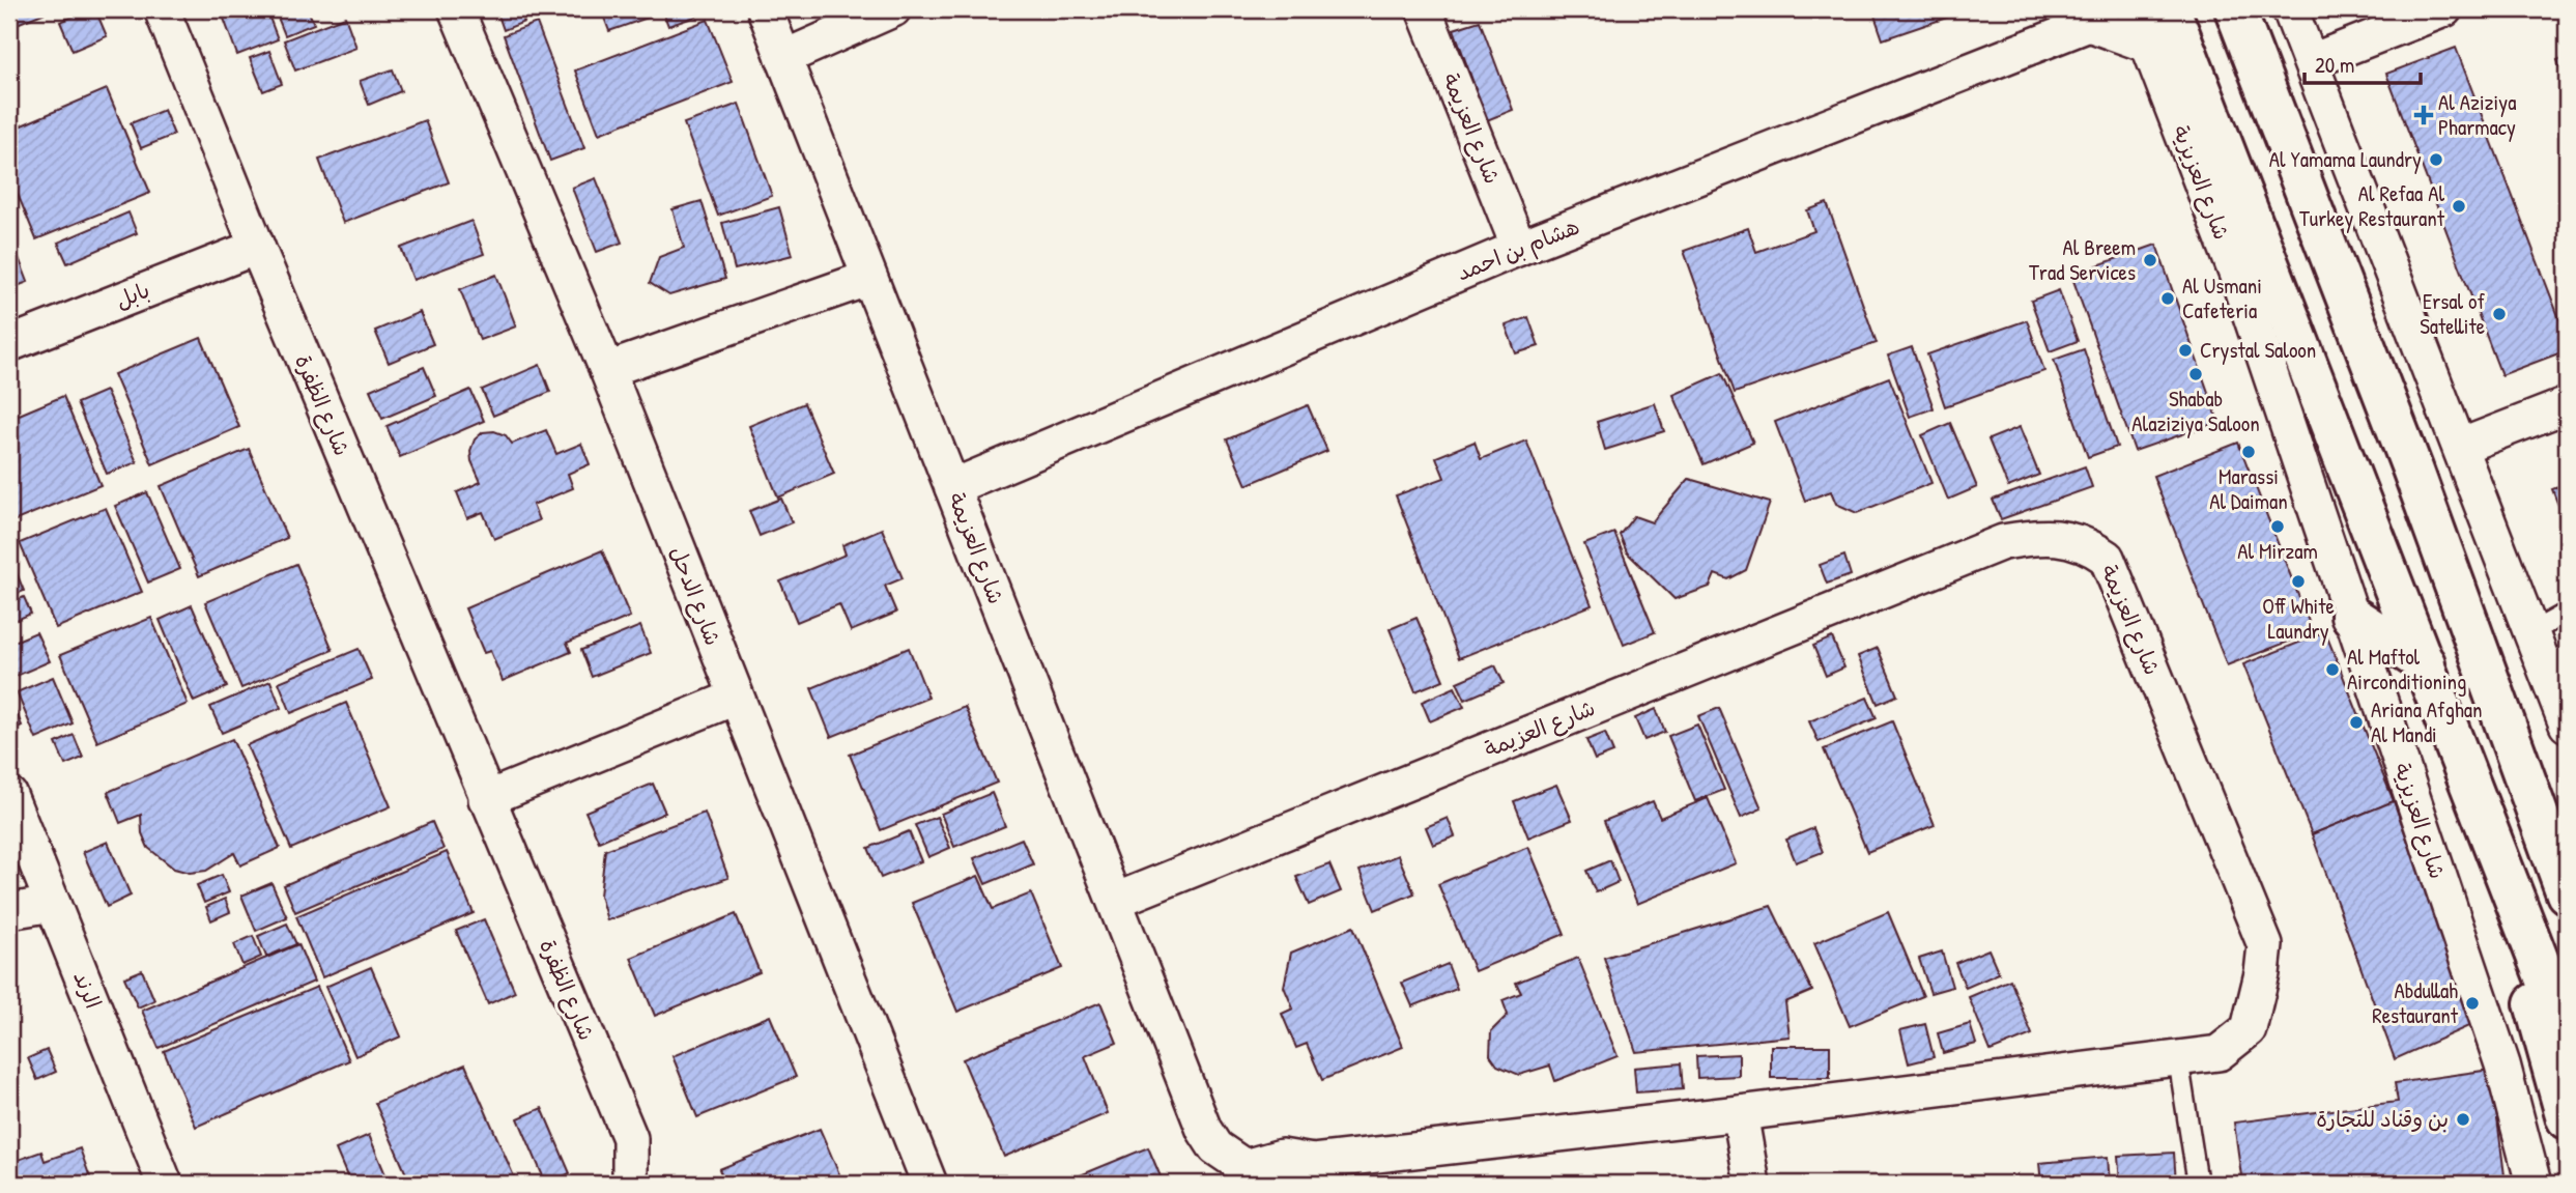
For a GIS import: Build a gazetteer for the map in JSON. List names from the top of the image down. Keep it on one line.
{"streets":{"main road":["شارع العزيزية"],"street":["شارع العزيمة","هشام بن احمد","بابل","شارع الظفرة","شارع الدحل","الرند"]},"crossings":[["شارع العزيمة","هشام بن احمد"],["شارع العزيزية","هشام بن احمد"],["بابل","شارع الظفرة"]],"places":{"health":["Al Aziziya Pharmacy"],"other":["Al Yamama Laundry","Al Refaa Al Turkey Restaurant","Al Breem Trad Services","Al Usmani Cafeteria","Ersal of Satellite","Crystal Saloon","Shabab Alaziziya Saloon","Marassi Al Daiman","Al Mirzam","Off White Laundry","Al Maftol Airconditioning","Ariana Afghan Al Mandi","Abdullah Restaurant","بن وقناد للتجارة"]},"scale_bar":"20 m"}
